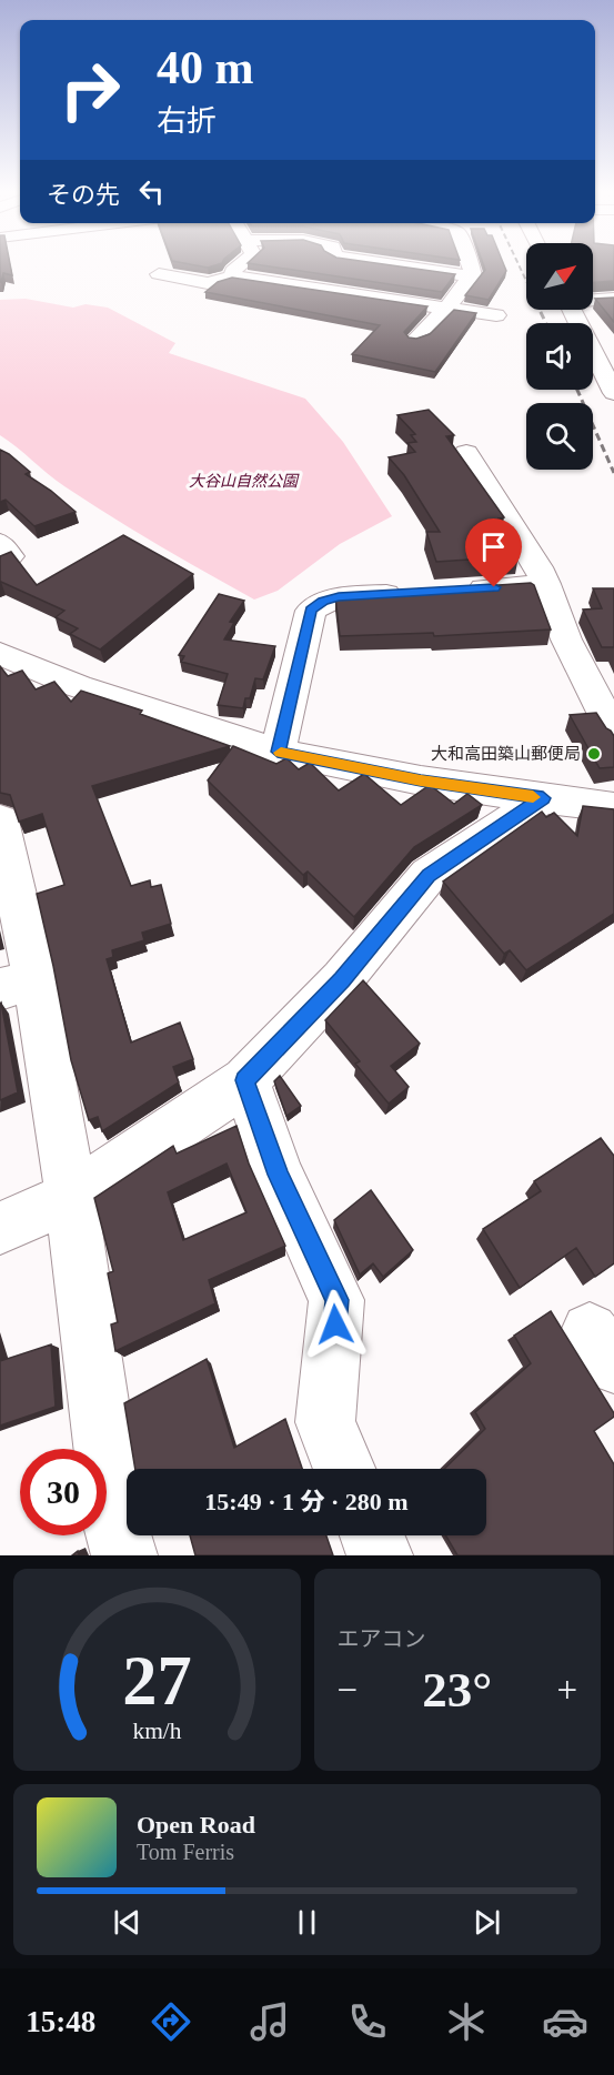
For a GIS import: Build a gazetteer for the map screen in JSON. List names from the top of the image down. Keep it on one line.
{"parks":["大谷山自然公園"],"places":["大和高田築山郵便局"],"north":"top right","page":{"turn":["40 m","右折"],"then":"その先","limit":"30","trip":"15:49 · 1 分 · 280 m","tile":"エアコン","heat":["−","23°","+"],"song":["Open Road","Tom Ferris"],"tabs":"15:48","gauge":["27","km/h"]}}
